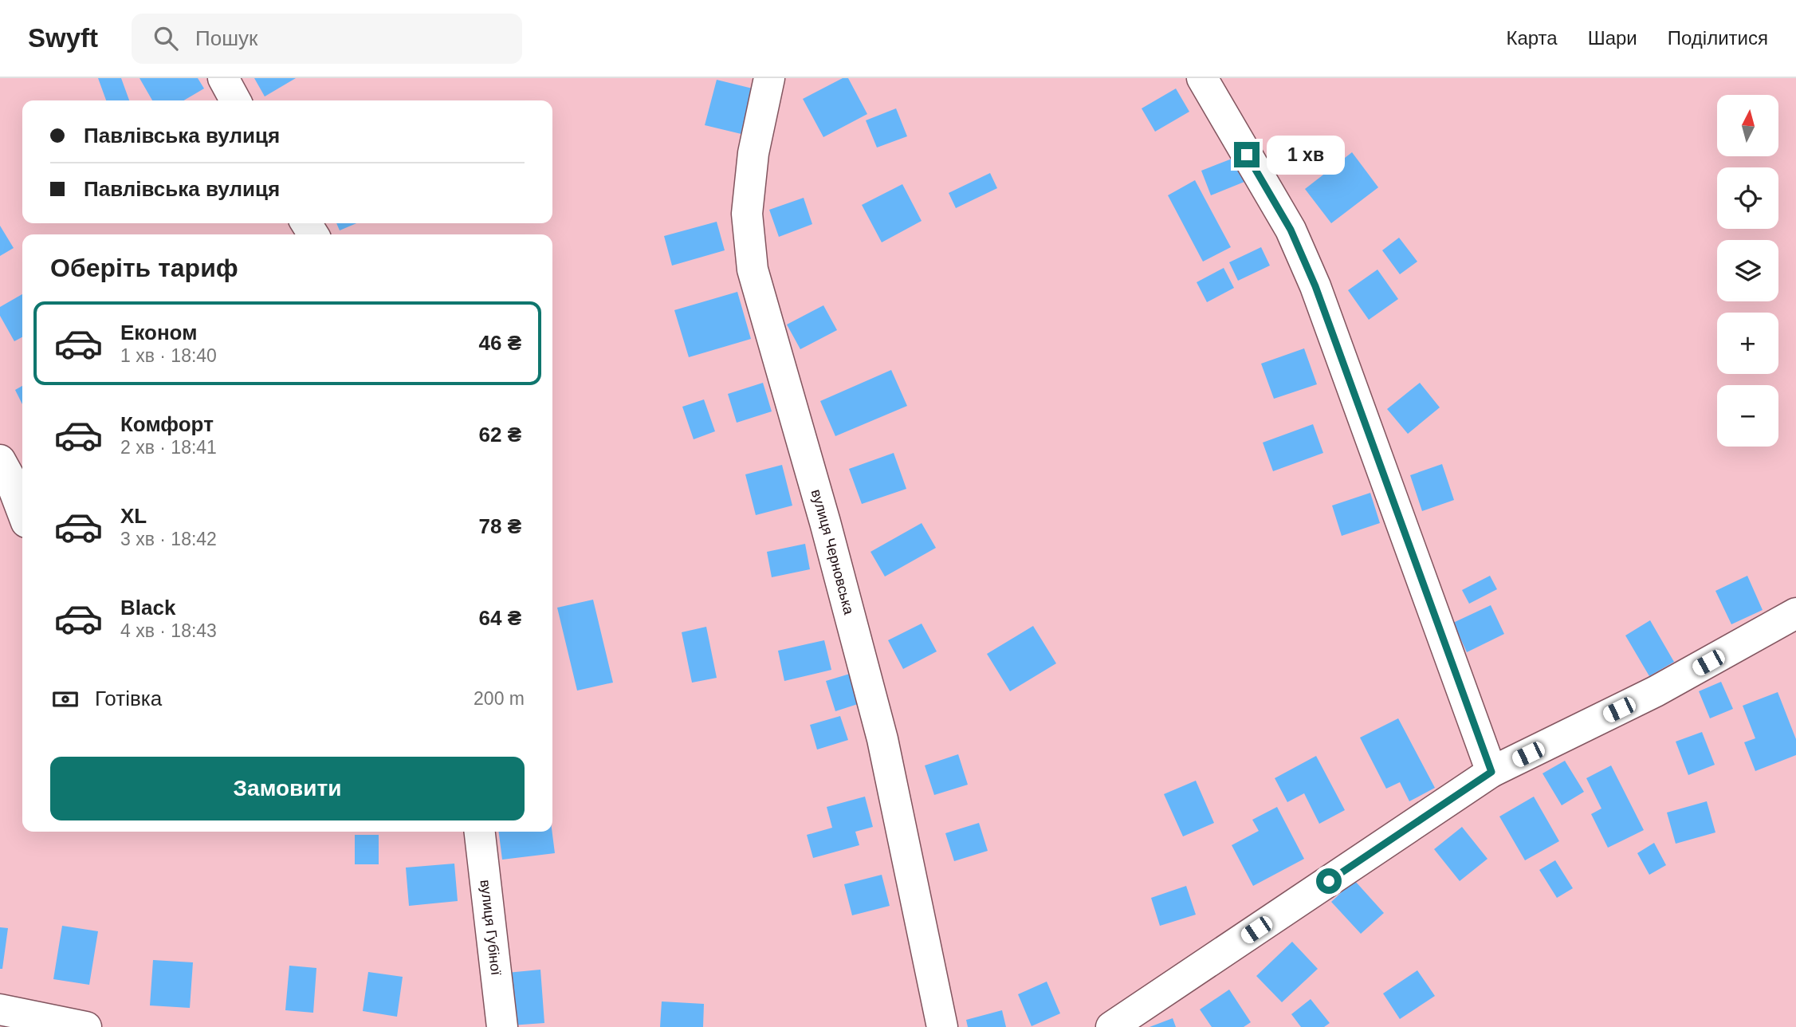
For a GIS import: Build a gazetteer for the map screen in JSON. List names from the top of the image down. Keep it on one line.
{"streets":{"street":["вулиця Черновська","вулиця Губіної"]},"north":"top","page":{"header":"Swyft","search":"Пошук","nav":["Карта","Шари","Поділитися"],"map_buttons":["+","−"],"banner":["Павлівська вулиця","Павлівська вулиця"],"bubble":"1 хв","heading":"Оберіть тариф","list":[{"name":"Економ","note":"1 хв · 18:40","value":"46 ₴"},{"name":"Комфорт","note":"2 хв · 18:41","value":"62 ₴"},{"name":"XL","note":"3 хв · 18:42","value":"78 ₴"},{"name":"Black","note":"4 хв · 18:43","value":"64 ₴"}],"pay":["Готівка","200 m"],"buttons":"Замовити"}}
